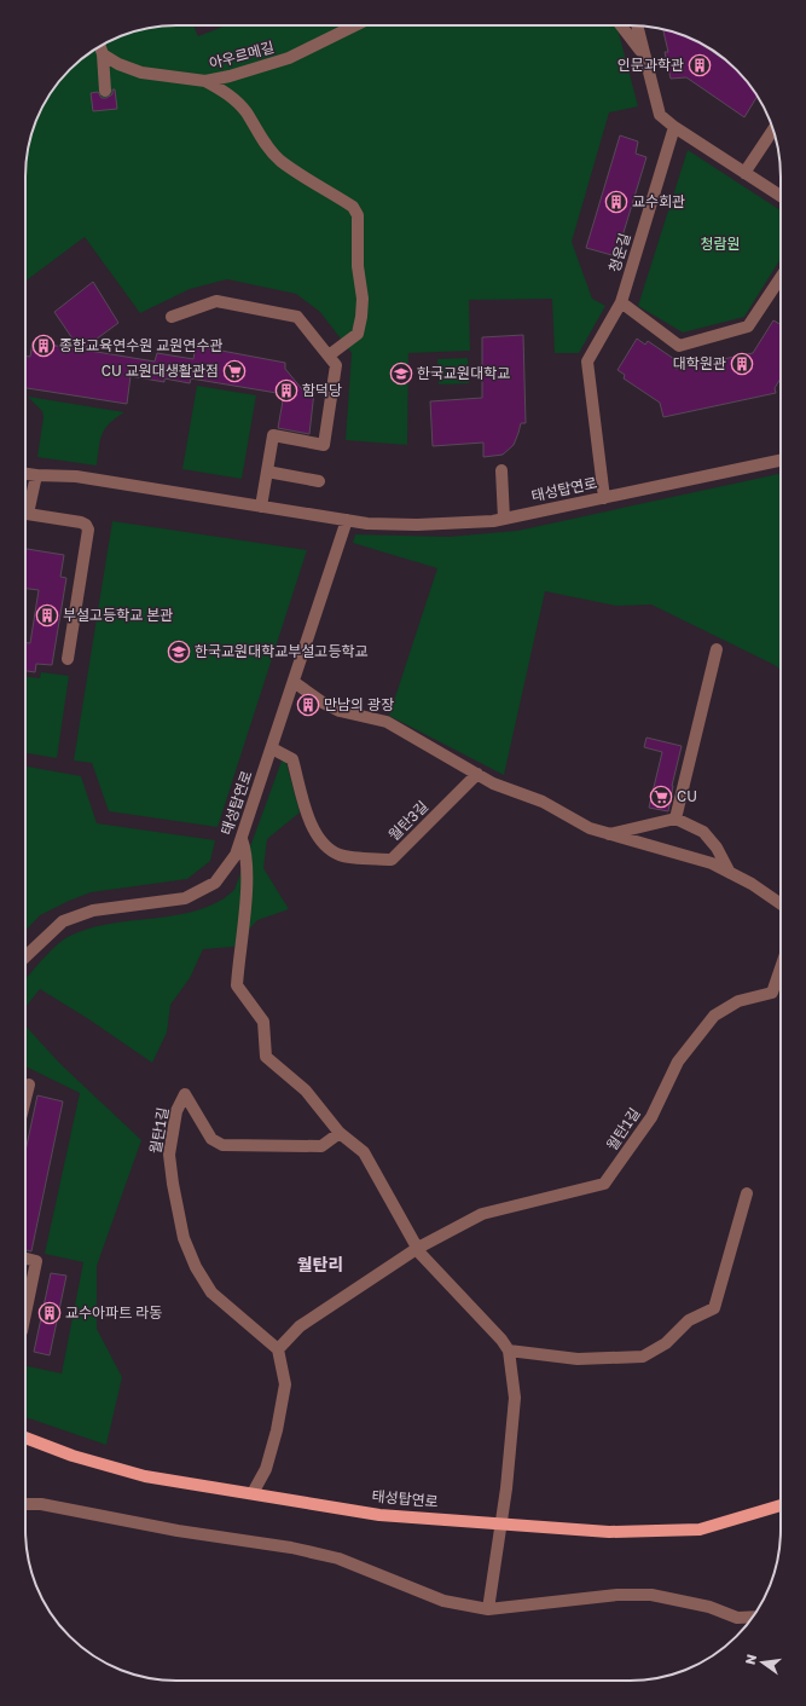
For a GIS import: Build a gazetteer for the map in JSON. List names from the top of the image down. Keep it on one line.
{"streets":{"main road":["태성탑연로"],"street":["아우르메길","청운길","월탄3길","월탄1길"]},"crossings":[["청운길","태성탑연로"],["태성탑연로","월탄3길"]],"districts":["월탄리"],"parks":["청람원"],"places":{"building":["인문과학관","교수회관","종합교육연수원 교원연수관","대학원관","함덕당","부설고등학교 본관","만남의 광장","교수아파트 라동"],"supermarket":["CU 교원대생활관점","CU"],"school or university":["한국교원대학교","한국교원대학교부설고등학교"]},"north":"left"}
